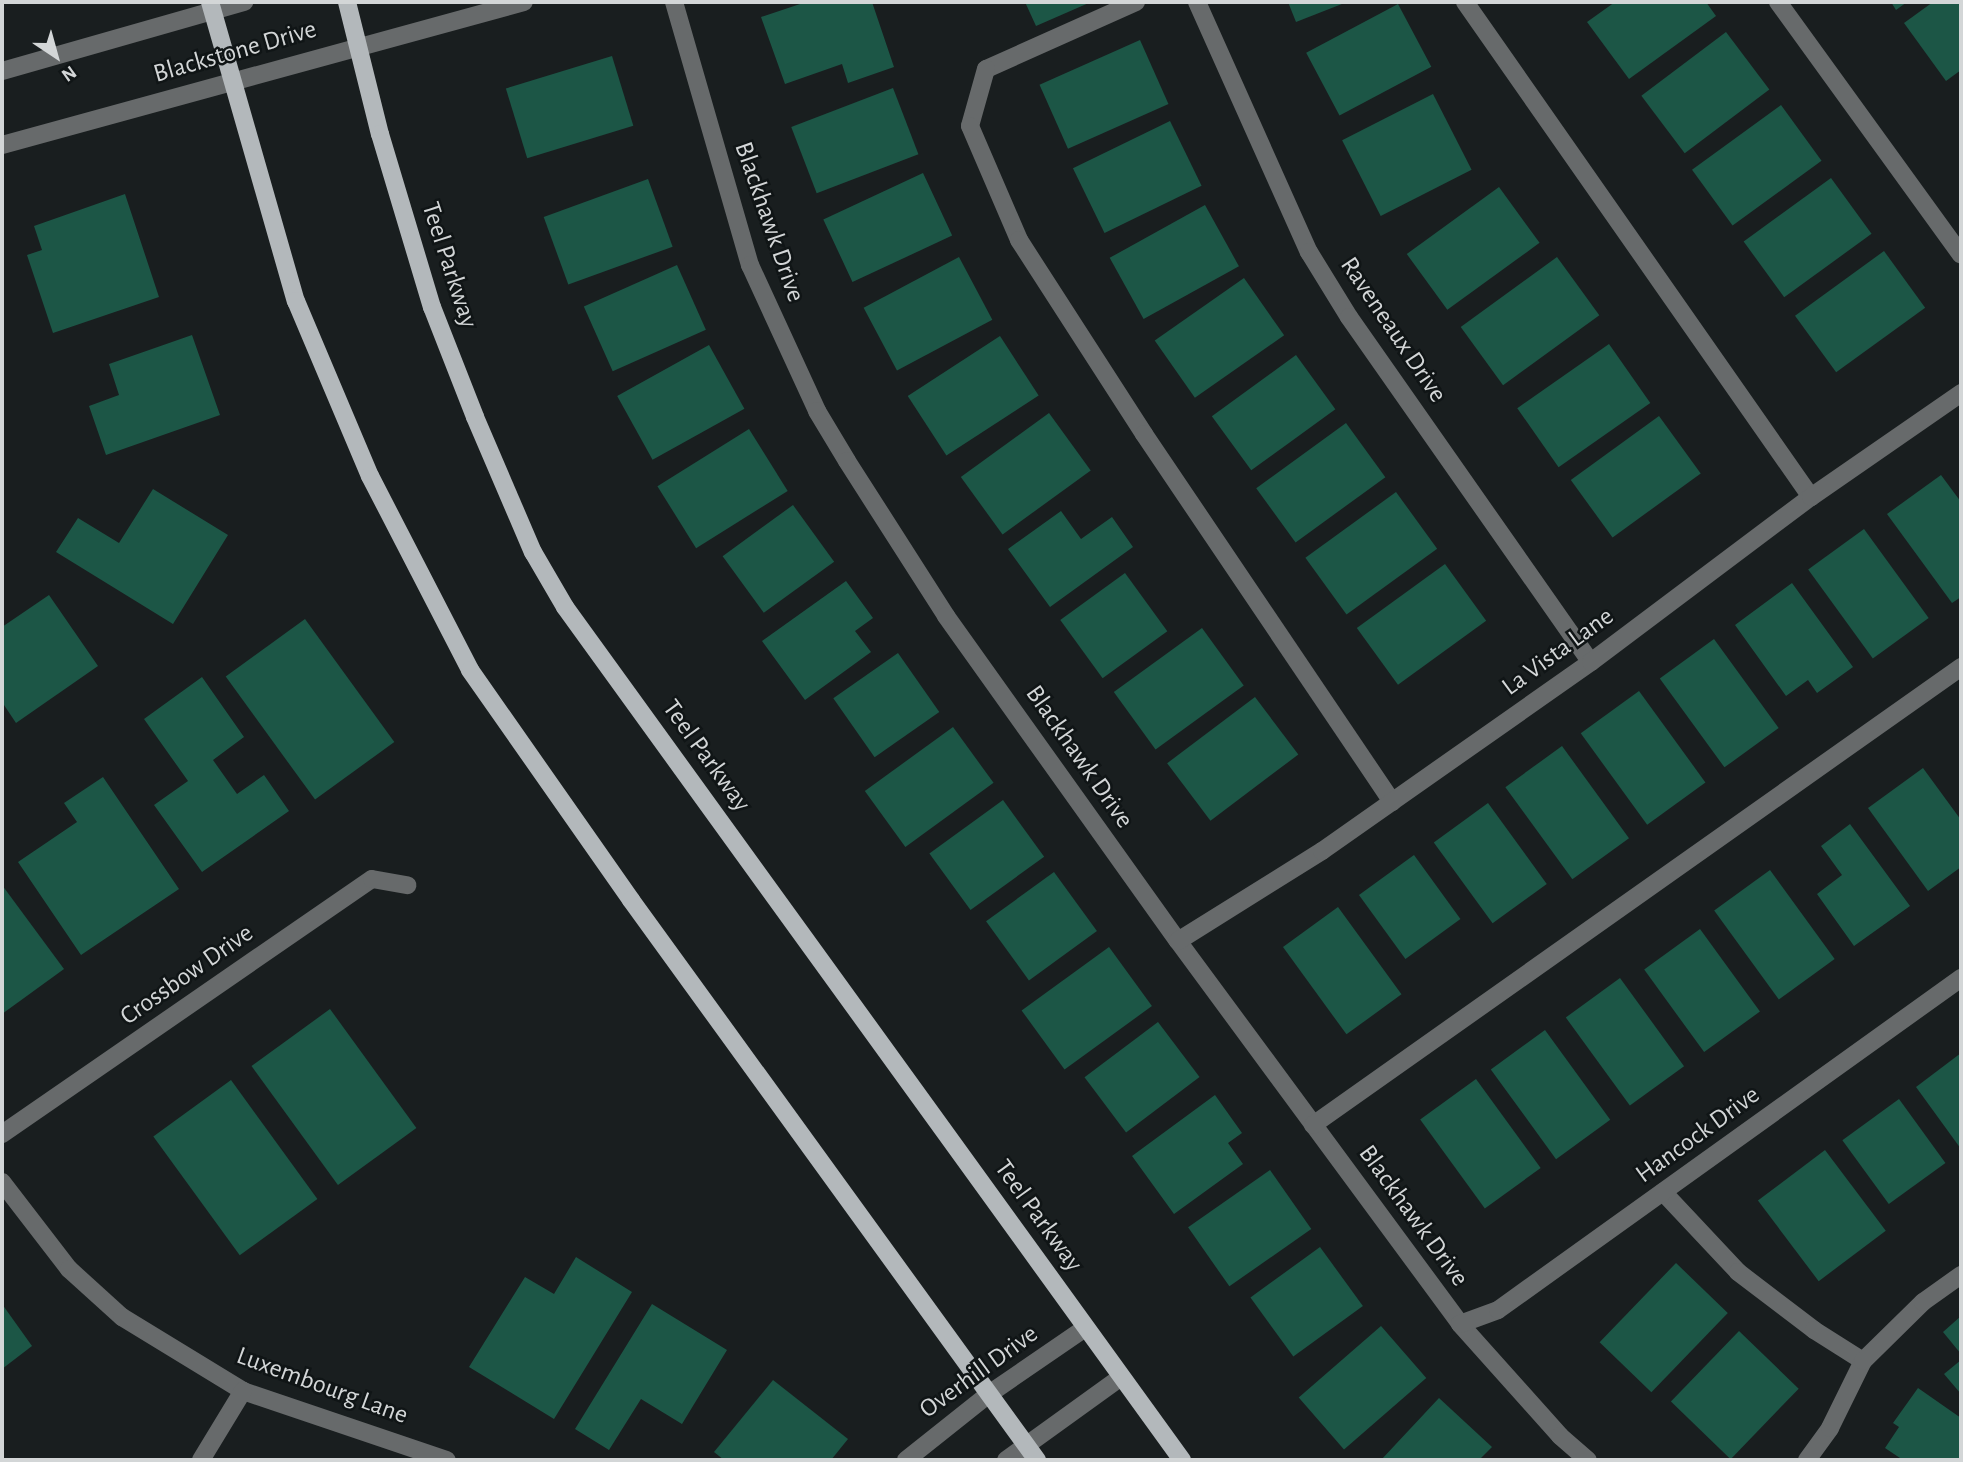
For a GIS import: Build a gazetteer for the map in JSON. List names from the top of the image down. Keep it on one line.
{"streets":{"main road":["Teel Parkway"],"street":["Blackstone Drive","Blackhawk Drive","Raveneaux Drive","La Vista Lane","Crossbow Drive","Hancock Drive","Overhill Drive","Luxembourg Lane"]},"crossings":[["Blackstone Drive","Teel Parkway"],["Blackhawk Drive","La Vista Lane"],["Blackhawk Drive","Hancock Drive"],["Teel Parkway","Overhill Drive"],["Raveneaux Drive","La Vista Lane"]],"north":"bottom right"}
